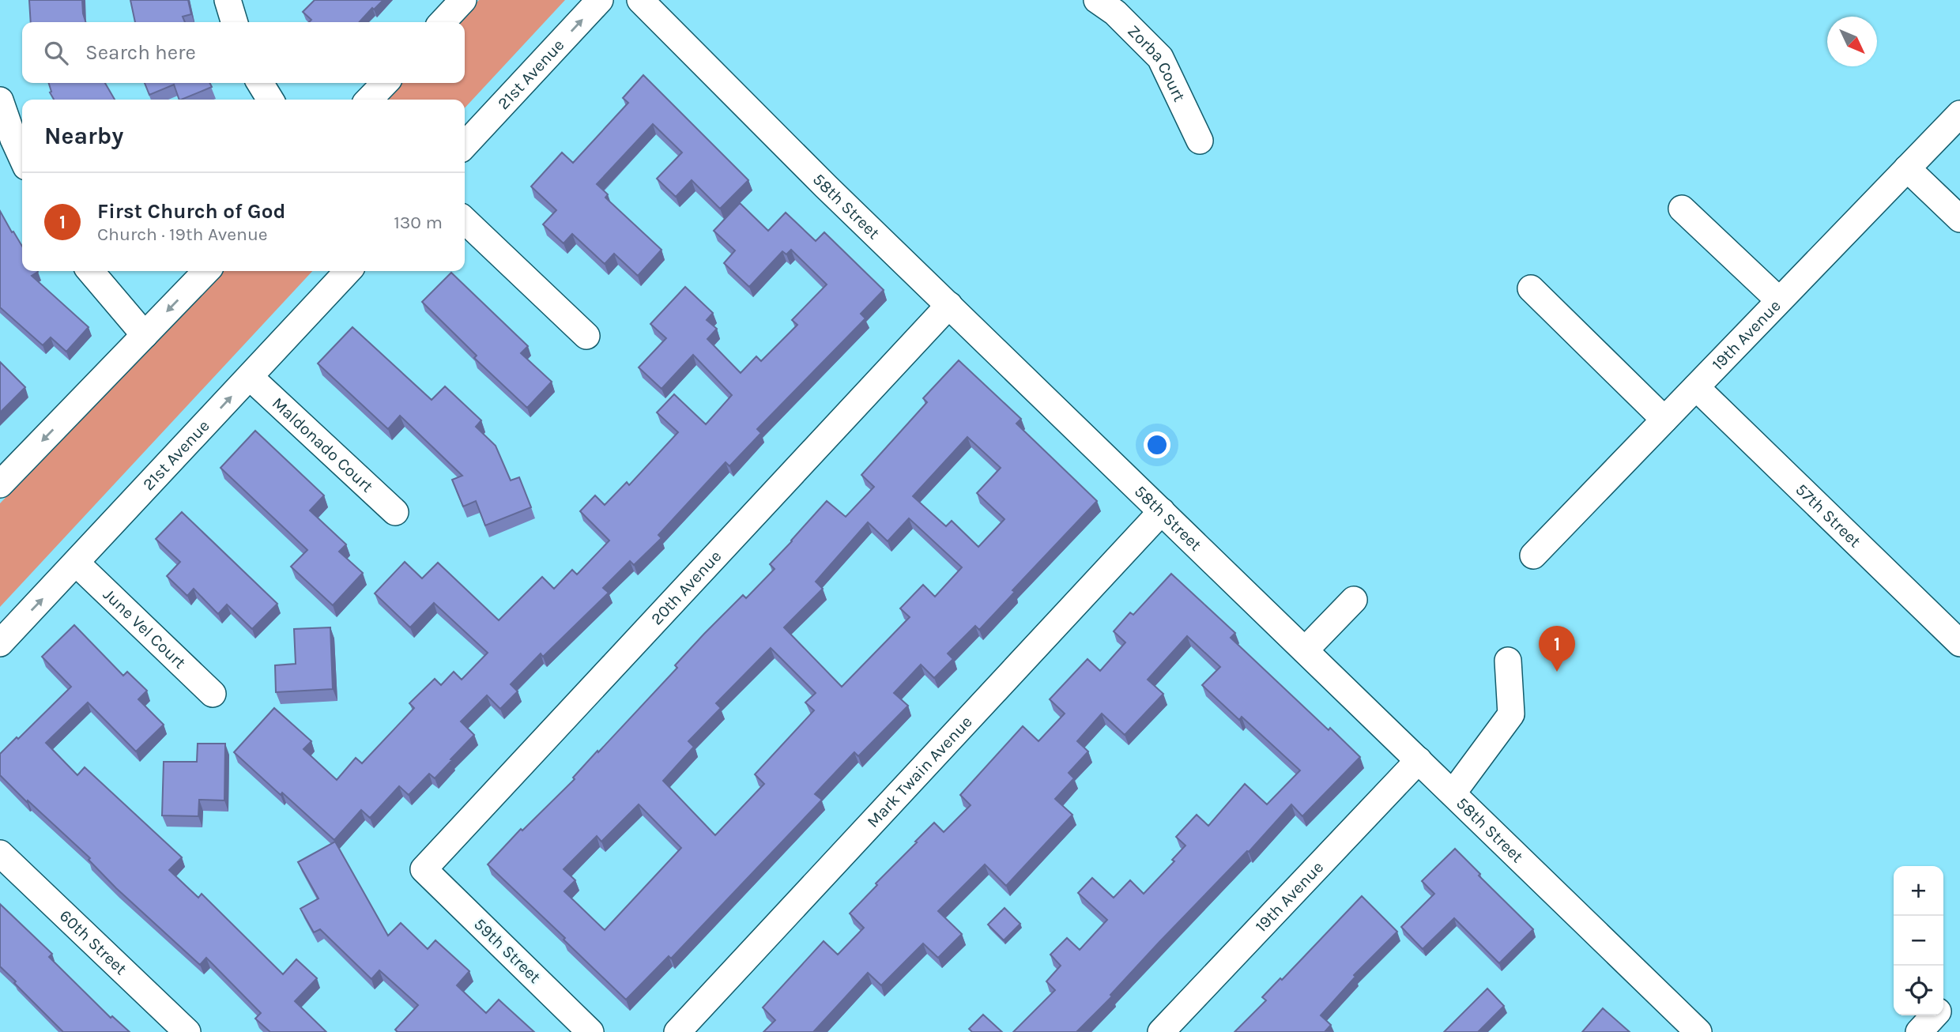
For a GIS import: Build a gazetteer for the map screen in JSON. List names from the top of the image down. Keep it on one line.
{"streets":{"street":["Zorba Court","21st Avenue","58th Street","19th Avenue","Maldonado Court","57th Street","20th Avenue","June Vel Court","Mark Twain Avenue","60th Street","59th Street"]},"crossings":[["21st Avenue","Maldonado Court"],["21st Avenue","June Vel Court"],["58th Street","19th Avenue"],["58th Street","20th Avenue"],["58th Street","Mark Twain Avenue"],["19th Avenue","57th Street"],["20th Avenue","59th Street"]],"north":"bottom right","page":{"search":"Search here","heading":"Nearby","list":[{"mark":"1","name":"First Church of God","note":"Church · 19th Avenue","value":"130 m"}],"pins":"1","map_buttons":["+","−"]}}
